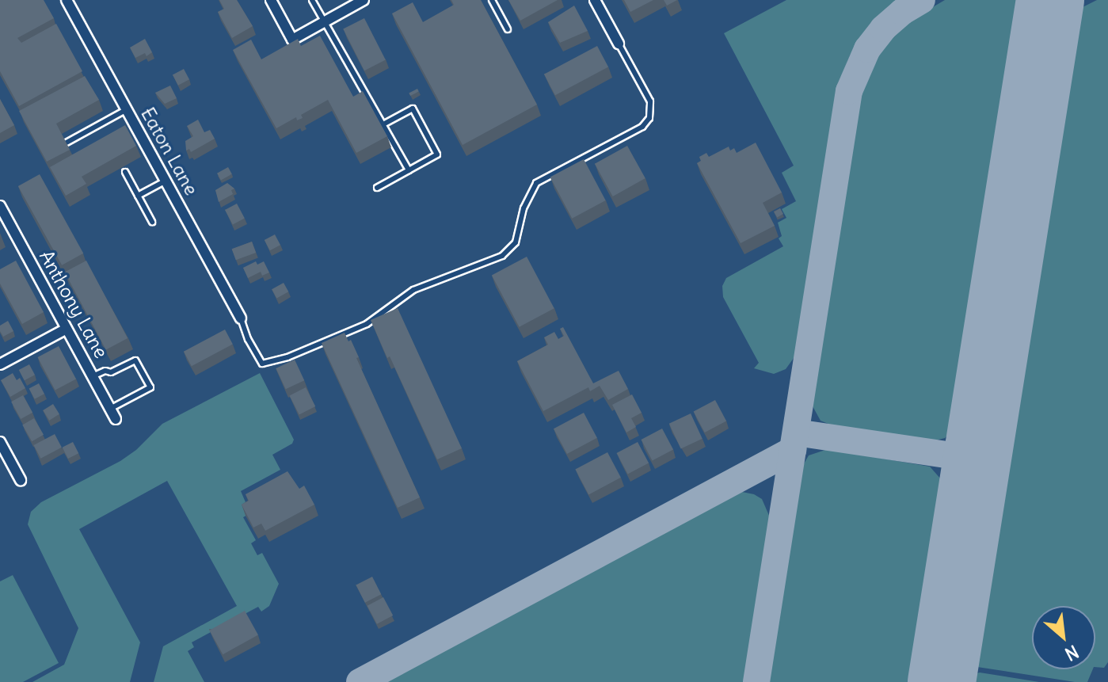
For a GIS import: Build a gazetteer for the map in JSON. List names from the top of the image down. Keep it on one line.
{"streets":{"street":["Eaton Lane","Anthony Lane"]},"north":"bottom right"}
